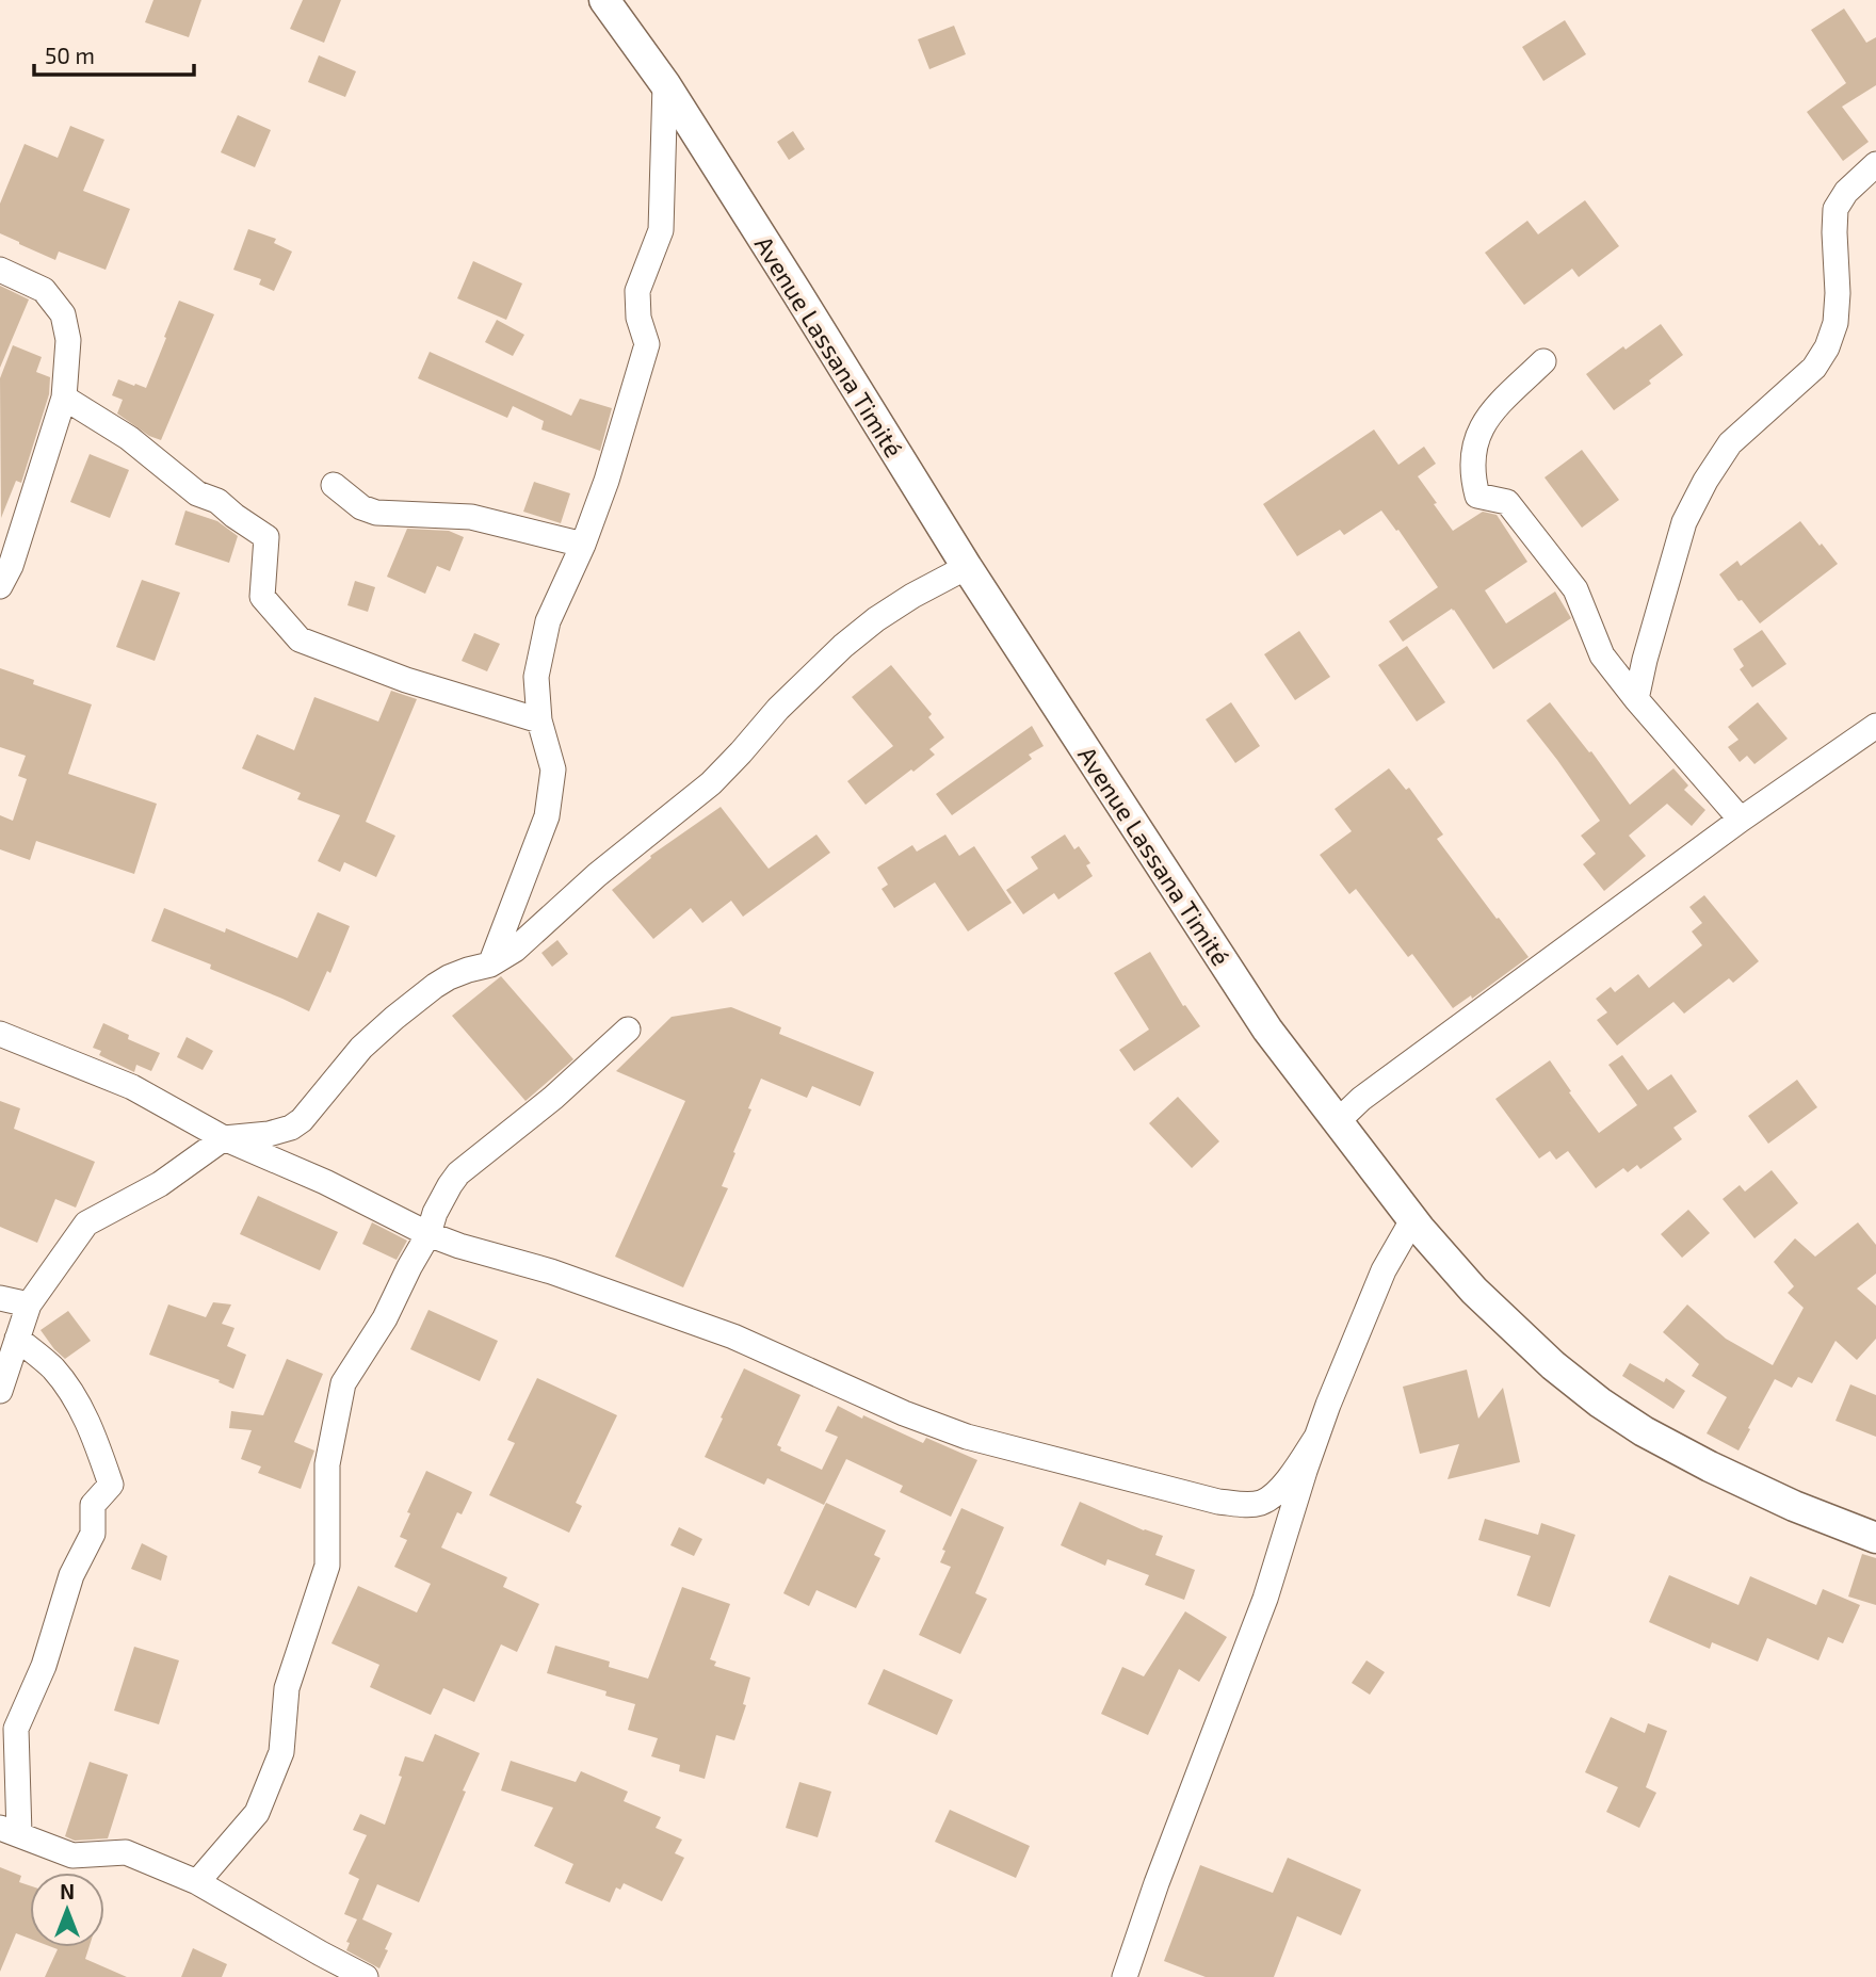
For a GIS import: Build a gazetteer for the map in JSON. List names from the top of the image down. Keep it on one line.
{"streets":{"street":["Avenue Lassana Timité"]},"scale_bar":"50 m","north":"top"}
